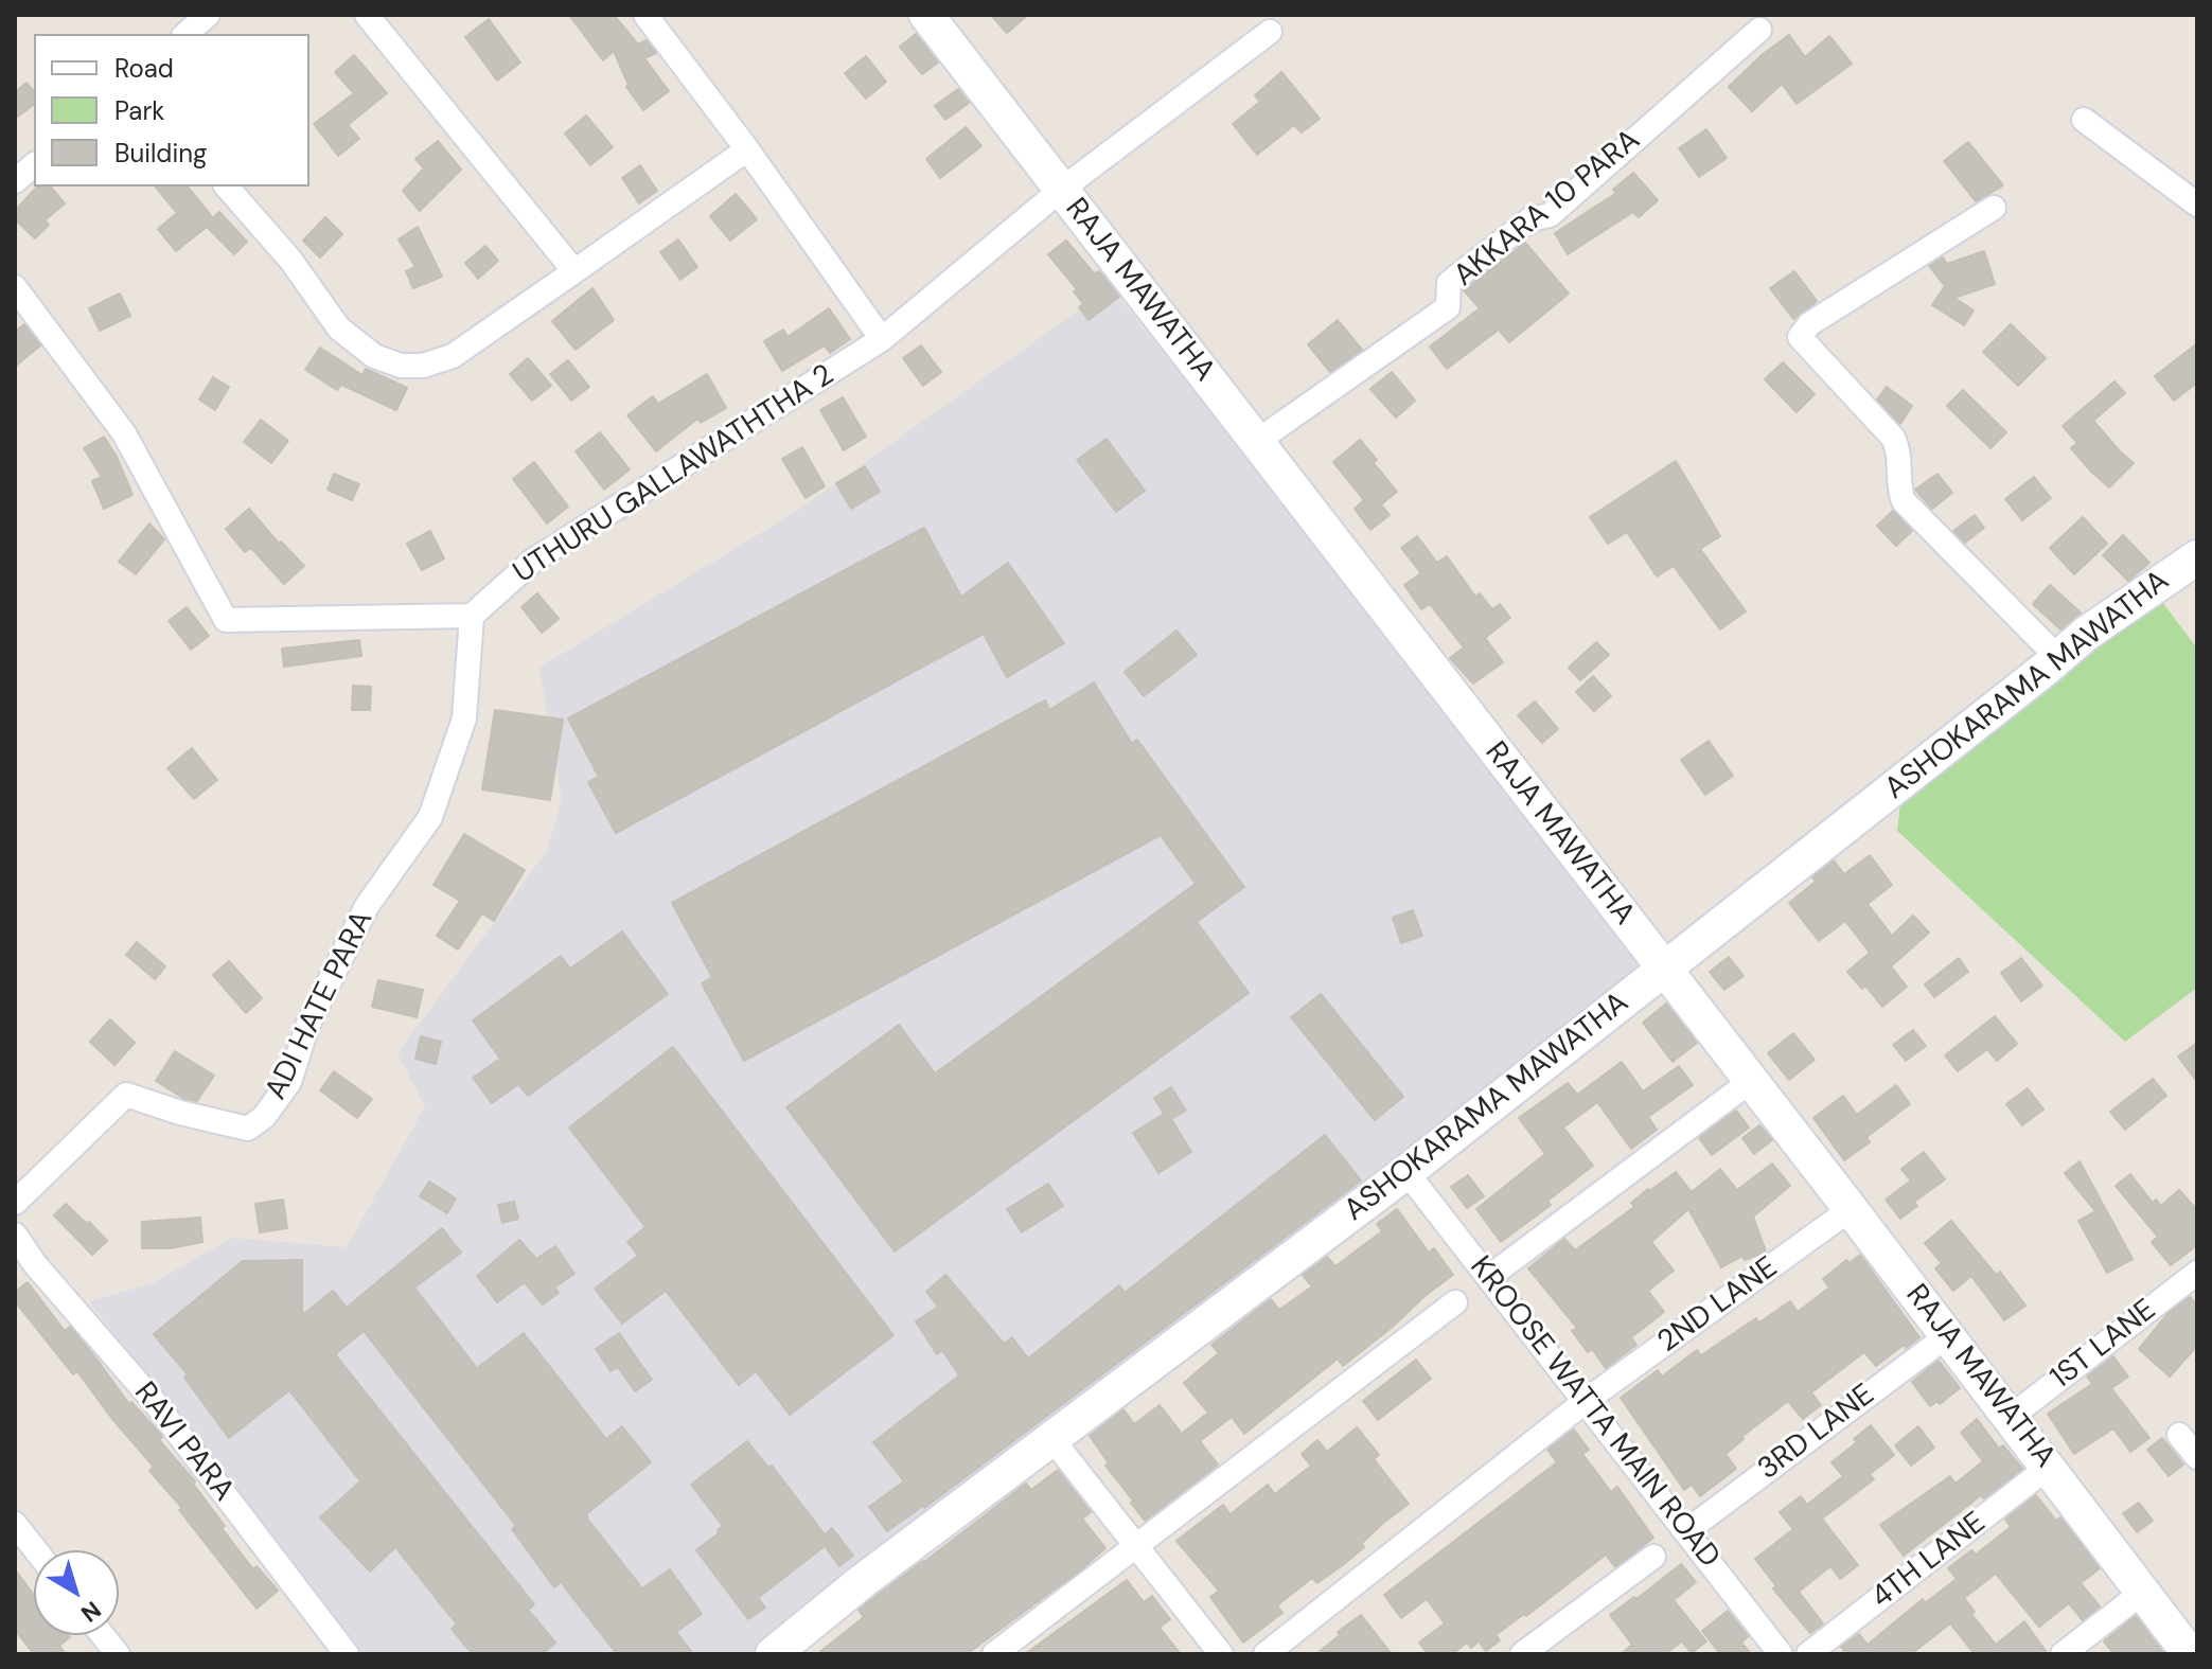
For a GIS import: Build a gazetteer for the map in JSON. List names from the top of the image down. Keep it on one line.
{"streets":{"street":["AKKARA 10 PARA","RAJA MAWATHA","UTHURU GALLAWATHTHA 2","ASHOKARAMA MAWATHA","ADI HATE PARA","2ND LANE","1ST LANE","KROOSE WATTA MAIN ROAD","3RD LANE","RAVI PARA","4TH LANE"]},"crossings":[["AKKARA 10 PARA","RAJA MAWATHA"],["RAJA MAWATHA","UTHURU GALLAWATHTHA 2"],["RAJA MAWATHA","ASHOKARAMA MAWATHA"],["RAJA MAWATHA","2ND LANE"],["RAJA MAWATHA","1ST LANE"],["RAJA MAWATHA","3RD LANE"],["RAJA MAWATHA","4TH LANE"],["UTHURU GALLAWATHTHA 2","ADI HATE PARA"],["ASHOKARAMA MAWATHA","KROOSE WATTA MAIN ROAD"],["2ND LANE","KROOSE WATTA MAIN ROAD"],["KROOSE WATTA MAIN ROAD","3RD LANE"]],"legend":["Road","Park","Building"],"north":"bottom right"}
